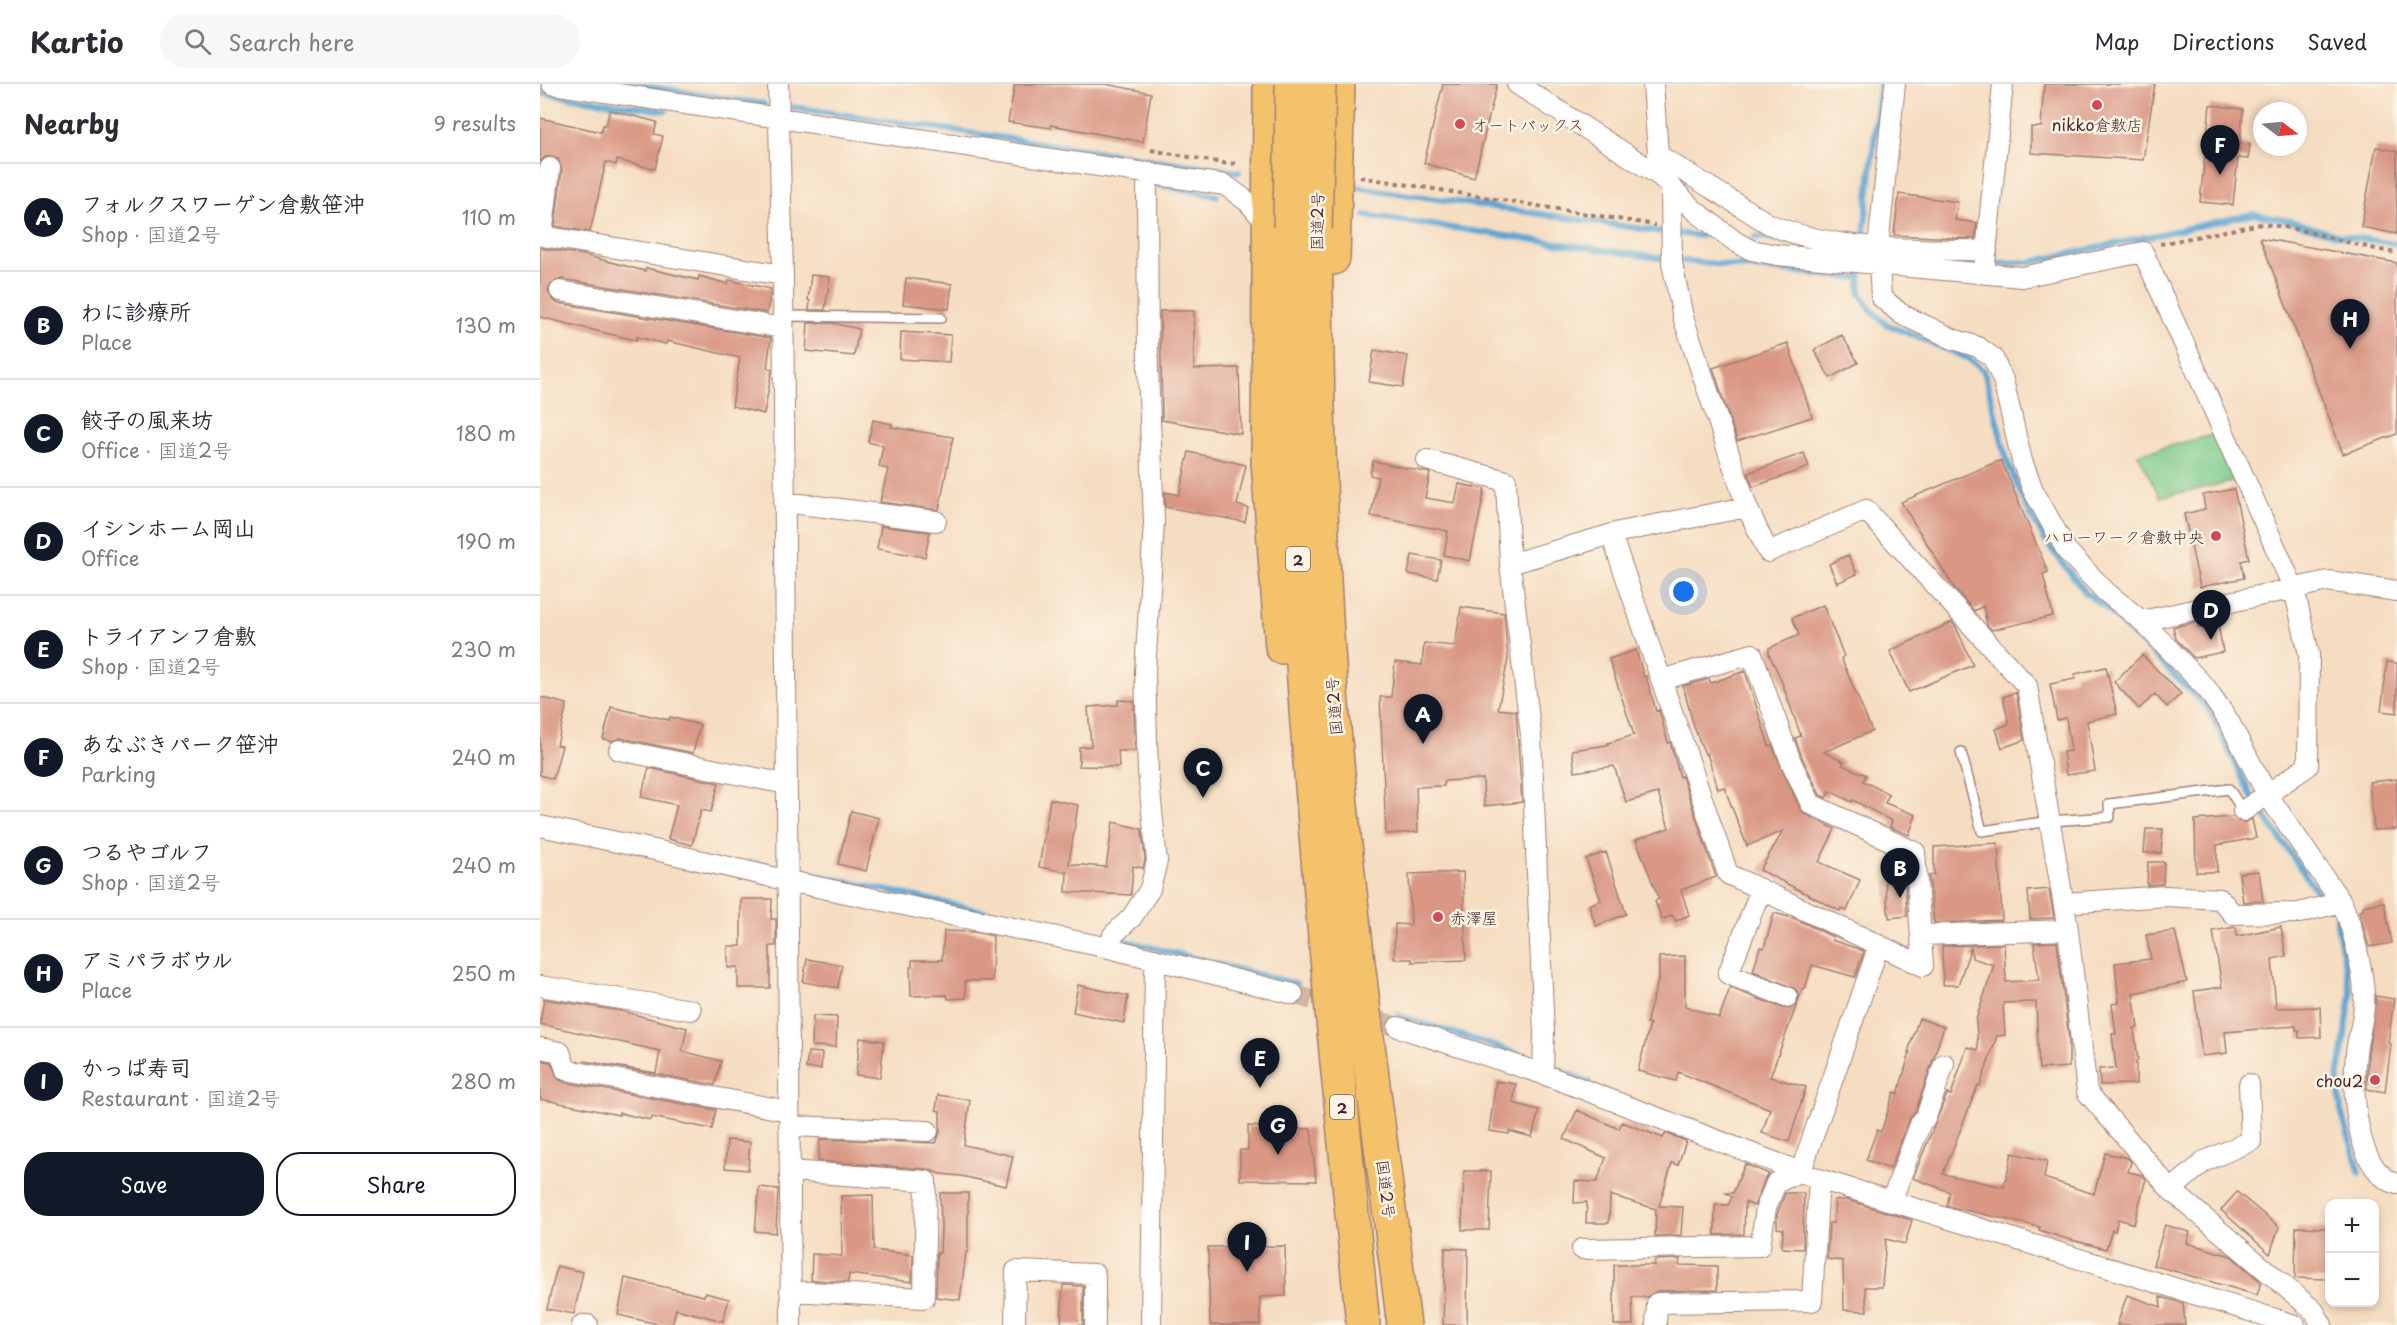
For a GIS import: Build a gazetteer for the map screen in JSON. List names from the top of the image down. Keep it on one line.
{"streets":{"highway":["国道2号","2"]},"places":["nikko倉敷店","オートバックス","ハローワーク倉敷中央","赤澤屋","chou2"],"north":"right","page":{"header":"Kartio","search":"Search here","nav":["Map","Directions","Saved"],"heading":["Nearby","9 results"],"pins":["F","H","D","A","C","B","E","G","I"],"list":[{"mark":"A","name":"フォルクスワーゲン倉敷笹沖","note":"Shop · 国道2号","value":"110 m"},{"mark":"B","name":"わに診療所","note":"Place","value":"130 m"},{"mark":"C","name":"餃子の風来坊","note":"Office · 国道2号","value":"180 m"},{"mark":"D","name":"イシンホーム岡山","note":"Office","value":"190 m"},{"mark":"E","name":"トライアンフ倉敷","note":"Shop · 国道2号","value":"230 m"},{"mark":"F","name":"あなぶきパーク笹沖","note":"Parking","value":"240 m"},{"mark":"G","name":"つるやゴルフ","note":"Shop · 国道2号","value":"240 m"},{"mark":"H","name":"アミパラボウル","note":"Place","value":"250 m"},{"mark":"I","name":"かっぱ寿司","note":"Restaurant · 国道2号","value":"280 m"}],"buttons":["Save","Share"],"map_buttons":["+","−"]}}
